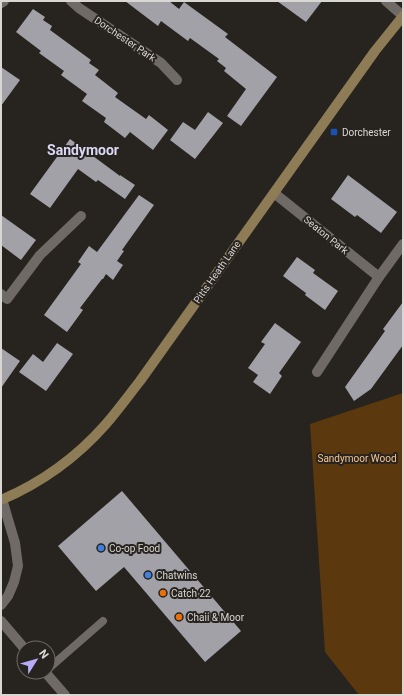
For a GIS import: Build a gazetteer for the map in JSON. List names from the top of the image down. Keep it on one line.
{"streets":{"street":["Dorchester Park","Seaton Park","Pitts Heath Lane"]},"crossings":[["Seaton Park","Pitts Heath Lane"]],"districts":["Sandymoor"],"parks":["Sandymoor Wood"],"places":{"transit":["Dorchester"],"other":["Co-op Food","Chatwins","Catch 22","Chaii & Moor"]},"north":"top right"}
